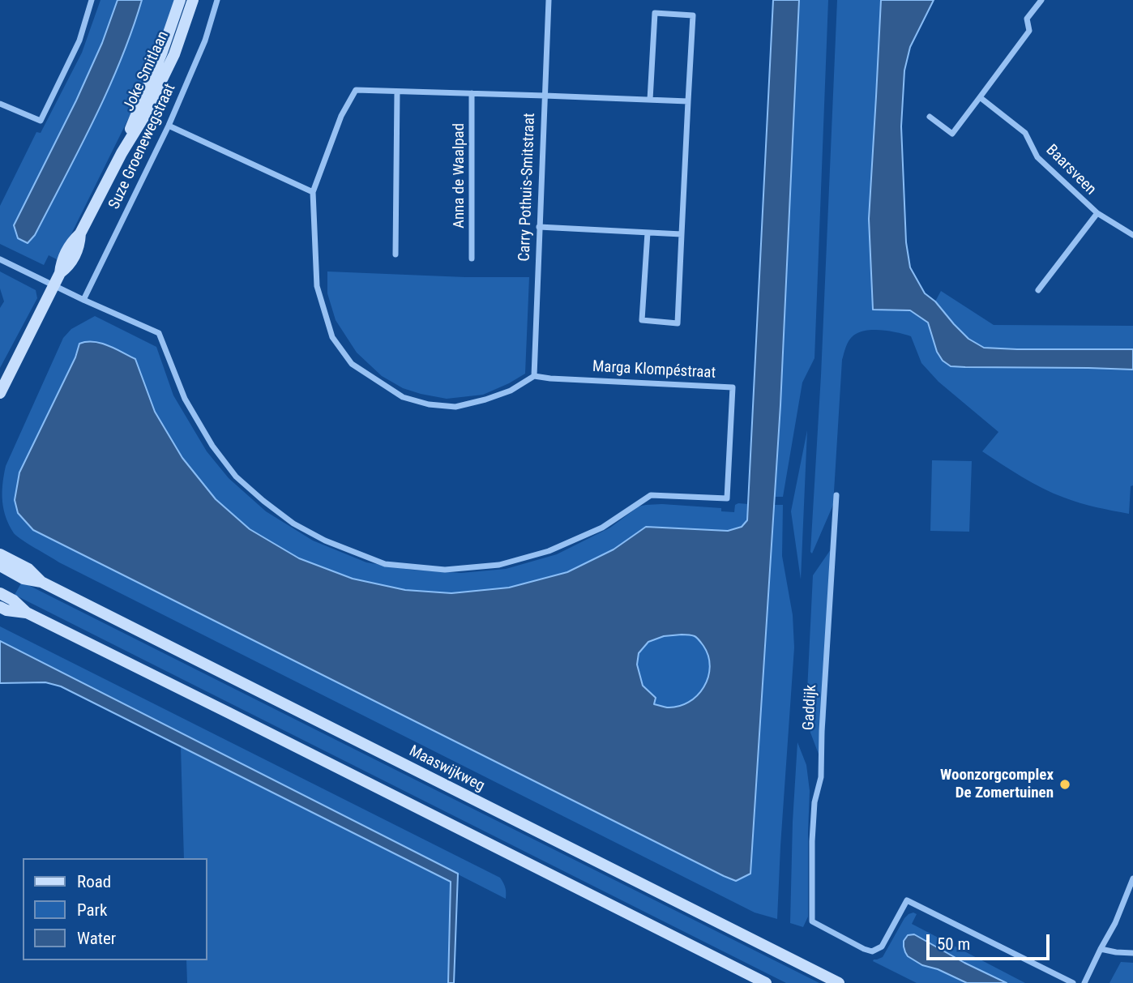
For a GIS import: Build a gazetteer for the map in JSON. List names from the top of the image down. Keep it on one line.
{"streets":{"street":["Joke Smitlaan","Suze Groenewegstraat","Baarsveen","Anna de Waalpad","Carry Pothuis-Smitstraat","Marga Klompéstraat","Gaddijk","Maaswijkweg"]},"crossings":[["Joke Smitlaan","Marga Klompéstraat"],["Suze Groenewegstraat","Marga Klompéstraat"],["Carry Pothuis-Smitstraat","Marga Klompéstraat"]],"places":["Woonzorgcomplex De Zomertuinen"],"legend":["Road","Park","Water"],"scale_bar":"50 m"}
